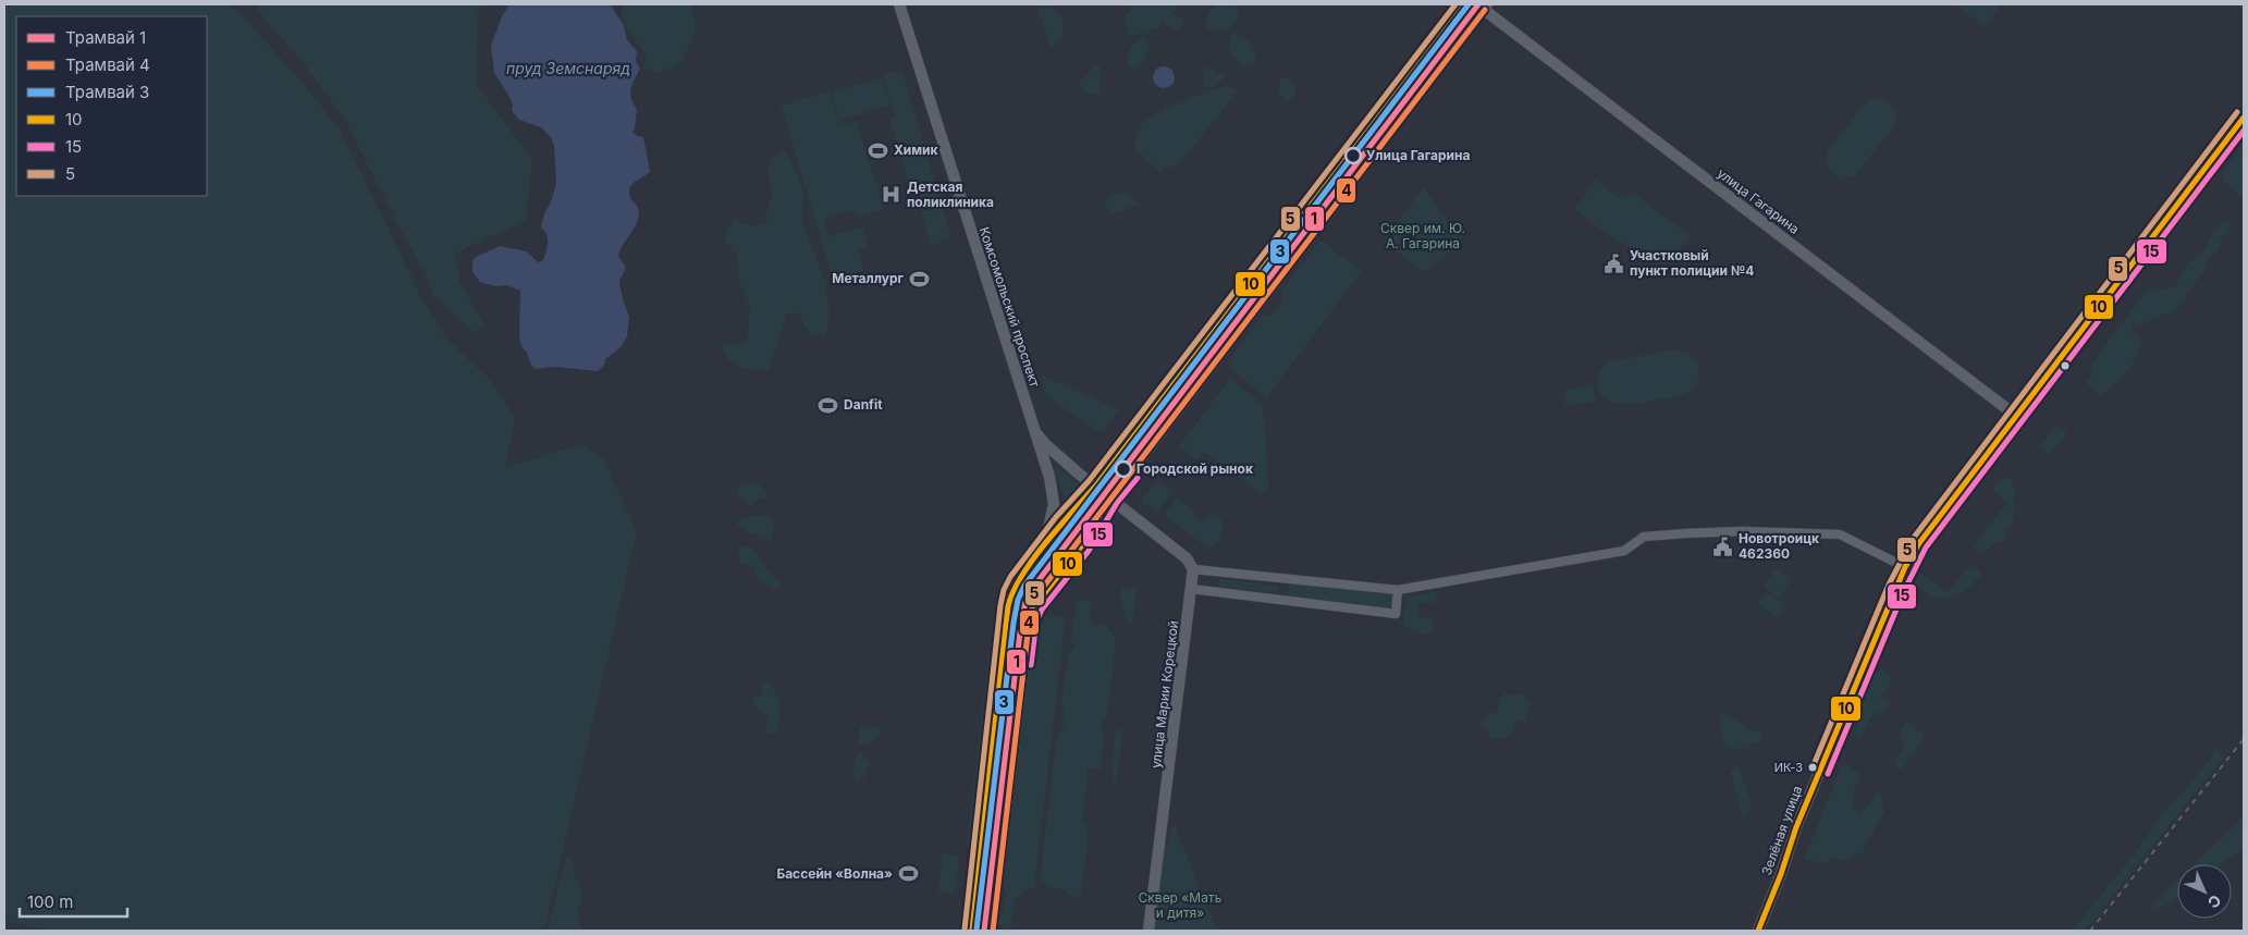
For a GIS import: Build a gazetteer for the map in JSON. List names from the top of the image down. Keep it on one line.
{"streets":{"main road":["улица Гагарина","Комсомольский проспект","улица Марии Корецкой","Зелёная улица"]},"crossings":[["улица Гагарина","Зелёная улица"]],"water":["пруд Земснаряд"],"parks":["Сквер им. Ю. А. Гагарина","Сквер «Мать и дитя»"],"places":{"sports":["Химик","Металлург","Danfit","Бассейн «Волна»"],"other":["Улица Гагарина","Городской рынок","ИК-3"],"hospital":["Детская поликлиника"],"public building":["Участковый пункт полиции №4","Новотроицк 462360"]},"lines":["tram line 1","tram line 3","transit line 10","transit line 5","tram line 4","transit line 15"],"legend":["Трамвай 1","Трамвай 4","Трамвай 3","10","15","5"],"scale_bar":"100 m","north":"bottom right"}
